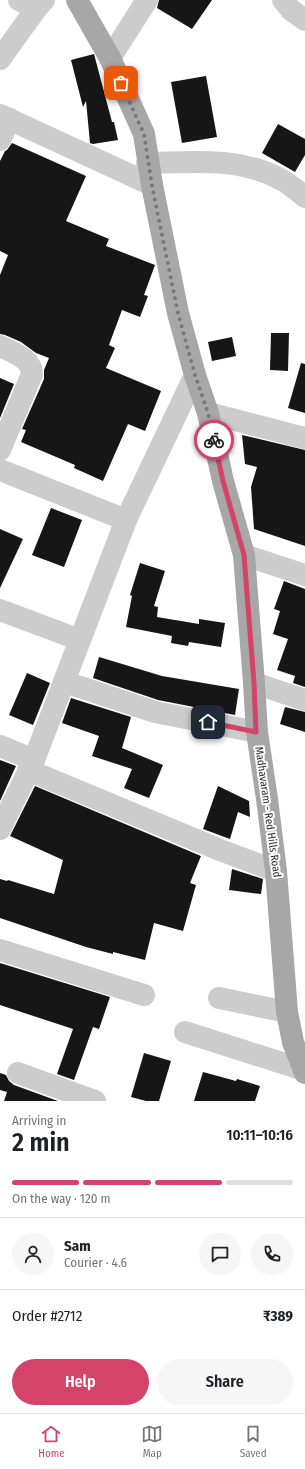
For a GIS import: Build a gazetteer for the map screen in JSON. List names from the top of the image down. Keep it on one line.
{"streets":{"main road":["Madhavaram - Red Hills Road"]},"page":{"heading":["2 min","Arriving in","10:11–10:16"],"panel":["Sam","Courier · 4.6","Order #2712","₹389"],"bar":"On the way · 120 m","buttons":["Help","Share"],"tabs":["Home","Map","Saved"]}}
